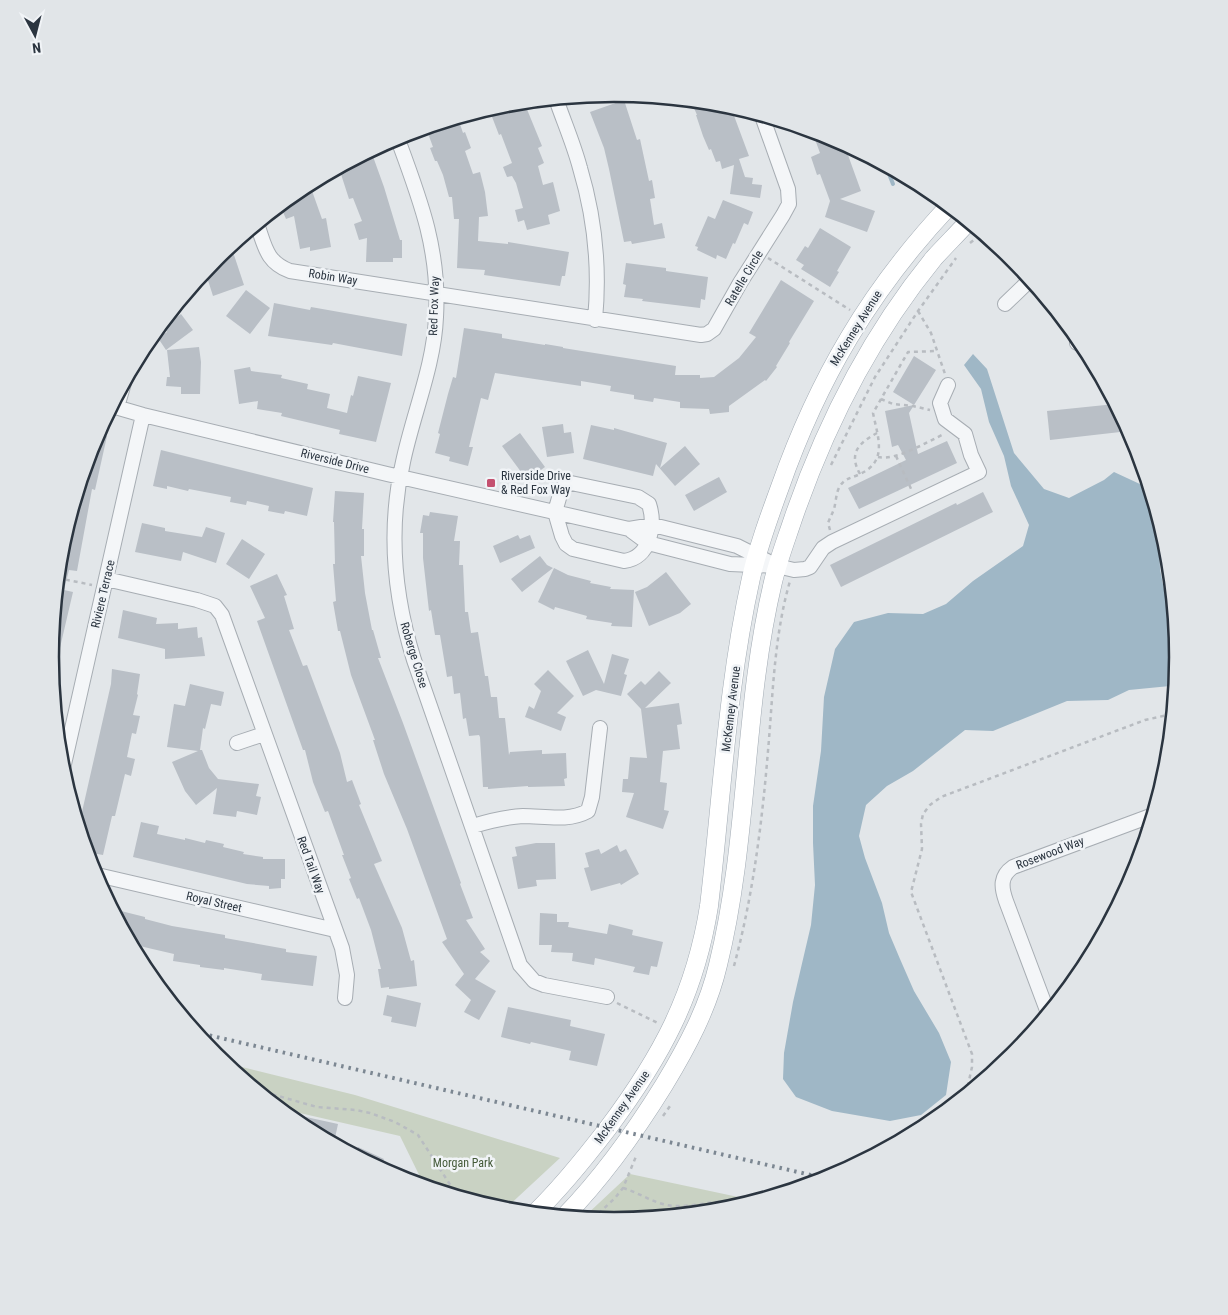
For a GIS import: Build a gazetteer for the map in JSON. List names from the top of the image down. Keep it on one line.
{"streets":{"main road":["McKenney Avenue"],"street":["Robin Way","Ratelle Circle","Red Fox Way","Riverside Drive","Riviere Terrace","Roberge Close","Rosewood Way","Red Tail Way","Royal Street"]},"crossings":[["Robin Way","Ratelle Circle"],["Robin Way","Red Fox Way"],["Ratelle Circle","Red Fox Way"],["Red Fox Way","Riverside Drive"],["Red Fox Way","Roberge Close"],["McKenney Avenue","Riverside Drive"],["Riverside Drive","Riviere Terrace"],["Riverside Drive","Roberge Close"],["Riviere Terrace","Red Tail Way"],["Red Tail Way","Royal Street"]],"parks":["Morgan Park"],"places":{"transit":["Riverside Drive & Red Fox Way"]},"north":"bottom"}
